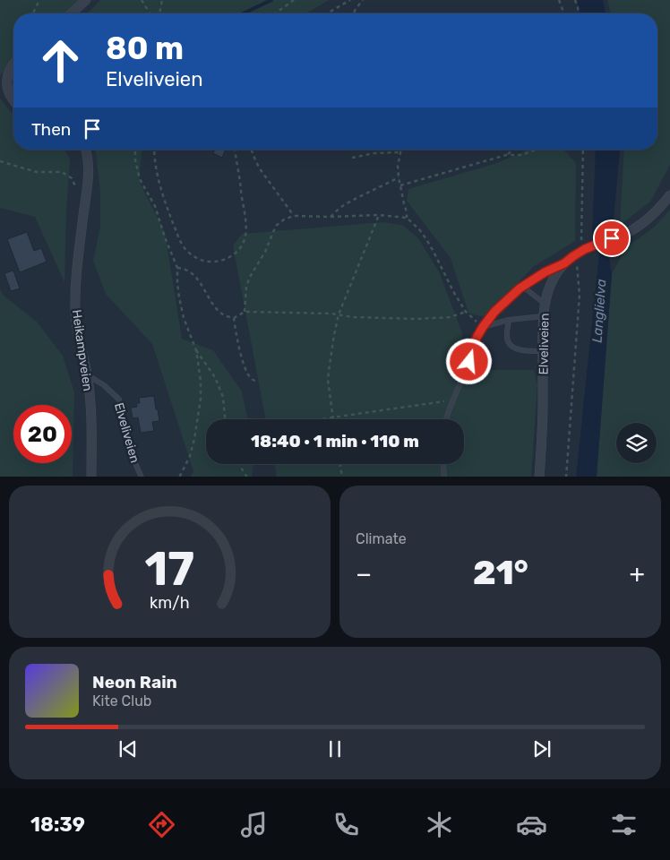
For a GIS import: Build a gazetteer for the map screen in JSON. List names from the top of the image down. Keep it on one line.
{"streets":{"street":["Elveliveien","Heikampveien"]},"crossings":[["Elveliveien","Heikampveien"]],"water":["Langlielva"],"page":{"turn":["80 m","Elveliveien"],"then":"Then","limit":"20","trip":"18:40 · 1 min · 110 m","tile":"Climate","heat":["−","21°","+"],"song":["Neon Rain","Kite Club"],"tabs":"18:39","gauge":["17","km/h"]}}
